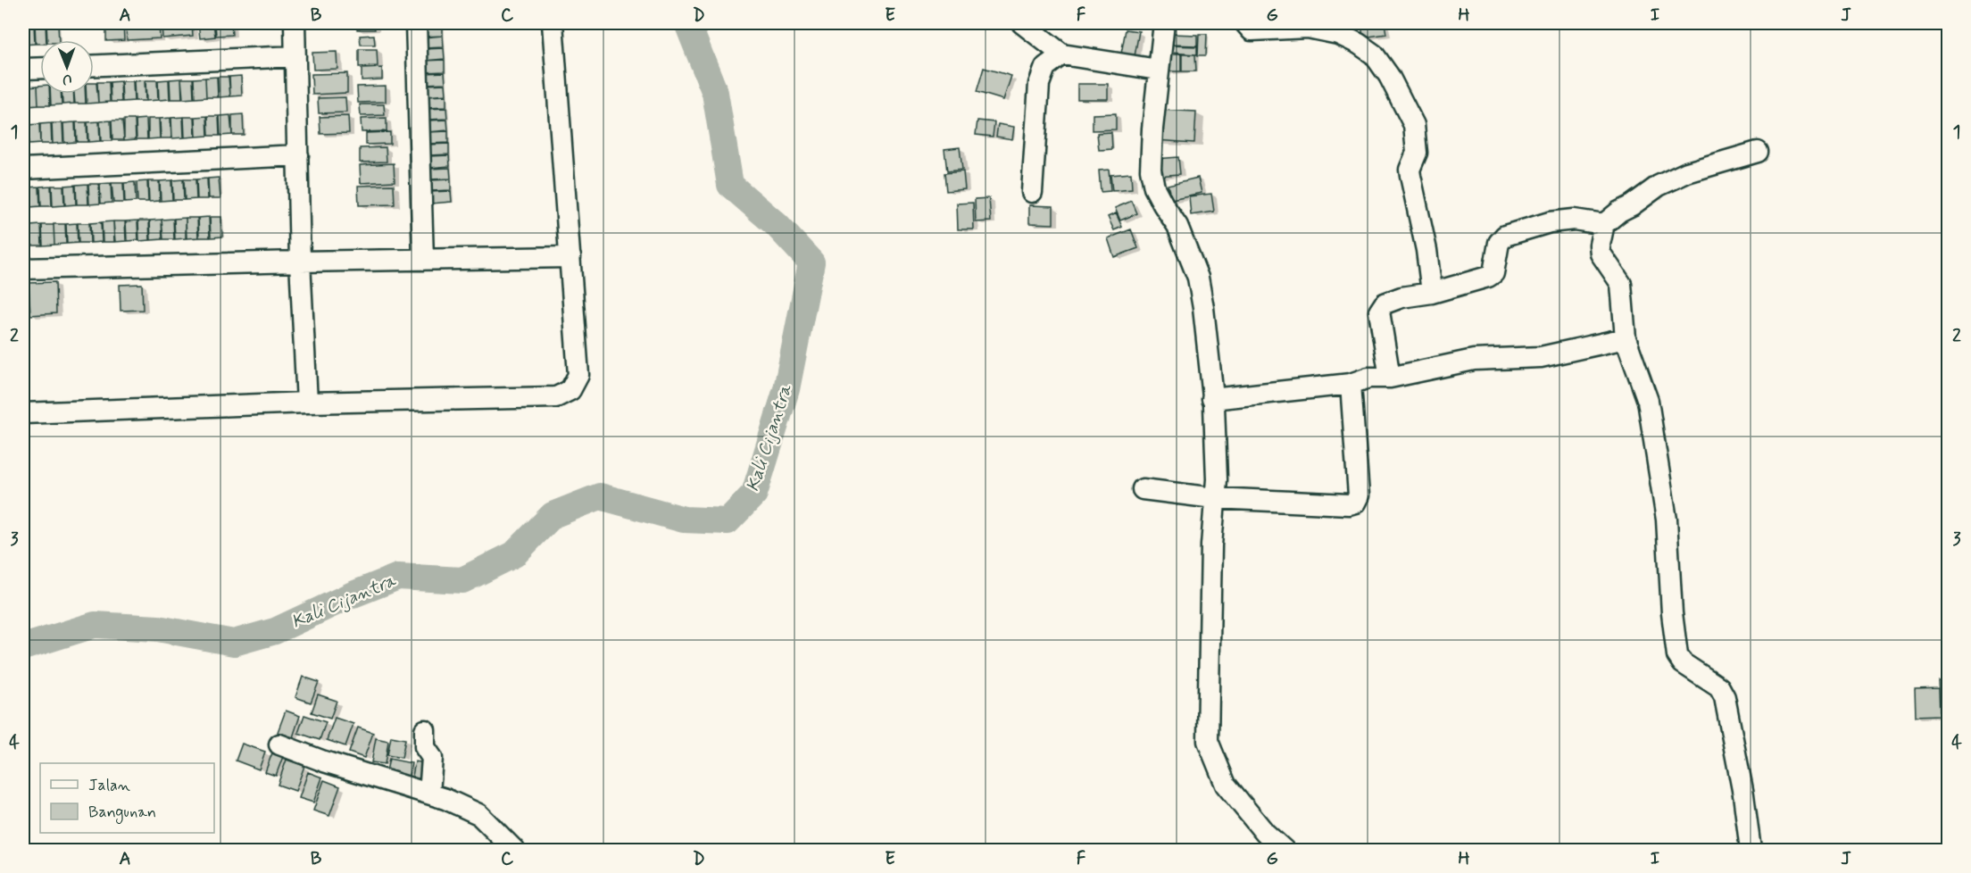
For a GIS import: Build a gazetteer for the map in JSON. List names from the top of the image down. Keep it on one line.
{"water":["Kali Cijantra"],"legend":["Jalan","Bangunan"],"north":"bottom","grid":{"columns":["A","B","C","D","E","F","G","H","I","J"],"rows":["1","2","3","4"]}}
